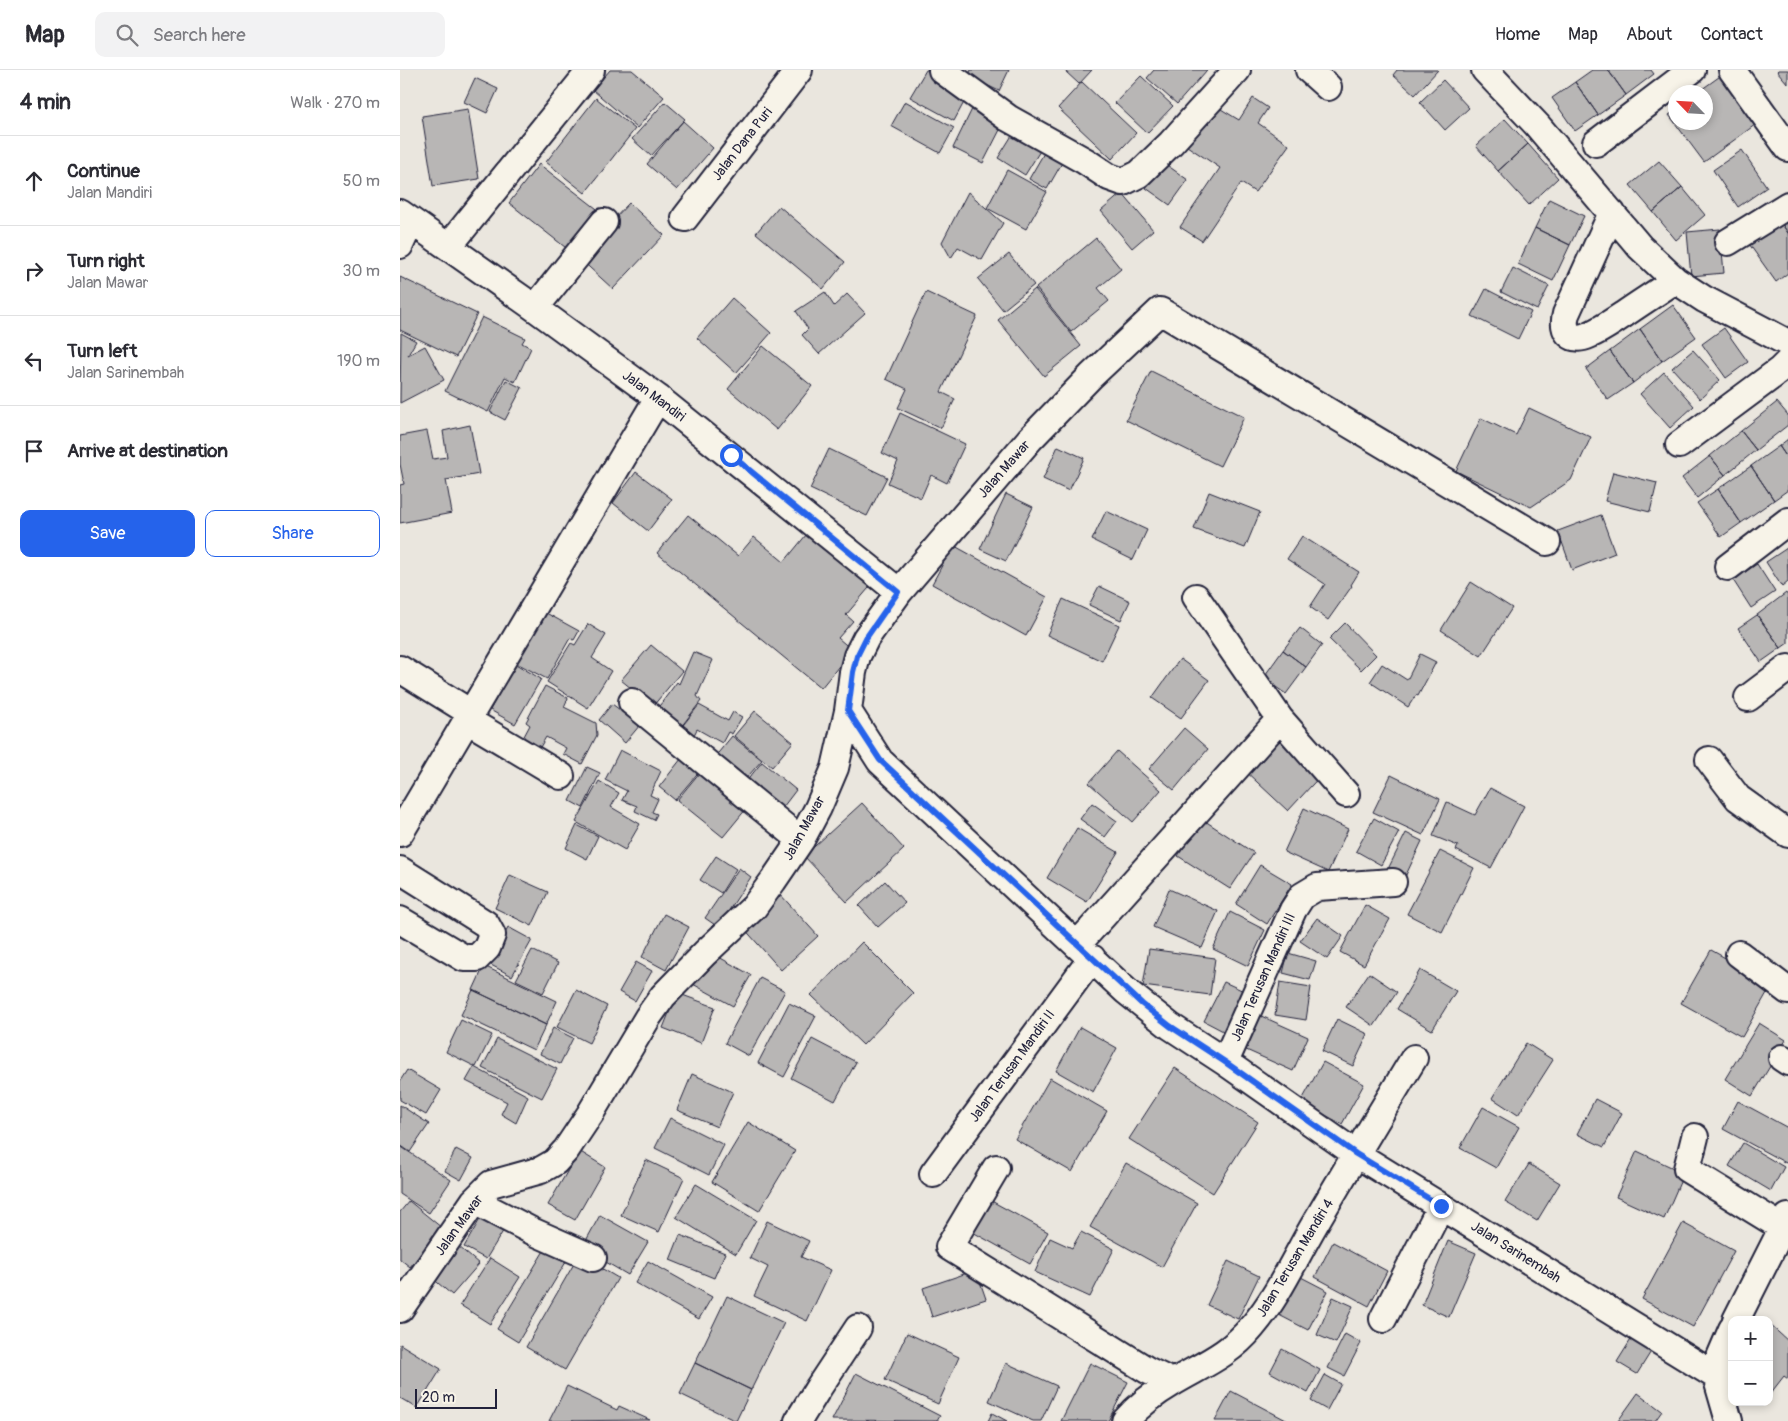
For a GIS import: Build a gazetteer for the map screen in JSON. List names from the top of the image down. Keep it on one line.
{"streets":{"street":["Jalan Dana Puri","Jalan Mandiri","Jalan Mawar","Jalan Terusan Mandiri III","Jalan Terusan Mandiri II","Jalan Sarinembah","Jalan Terusan Mandiri 4"]},"crossings":[["Jalan Mandiri","Jalan Mawar"],["Jalan Mawar","Jalan Sarinembah"],["Jalan Terusan Mandiri III","Jalan Sarinembah"],["Jalan Terusan Mandiri II","Jalan Sarinembah"],["Jalan Sarinembah","Jalan Terusan Mandiri 4"]],"scale_bar":"20 m","north":"top left","page":{"header":"Map","search":"Search here","nav":["Home","Map","About","Contact"],"heading":["4 min","Walk · 270 m"],"list":[["Continue","Jalan Mandiri","50 m"],["Turn right","Jalan Mawar","30 m"],["Turn left","Jalan Sarinembah","190 m"],"Arrive at destination"],"buttons":["Save","Share"],"map_buttons":["+","−"],"scale":"20 m"}}
